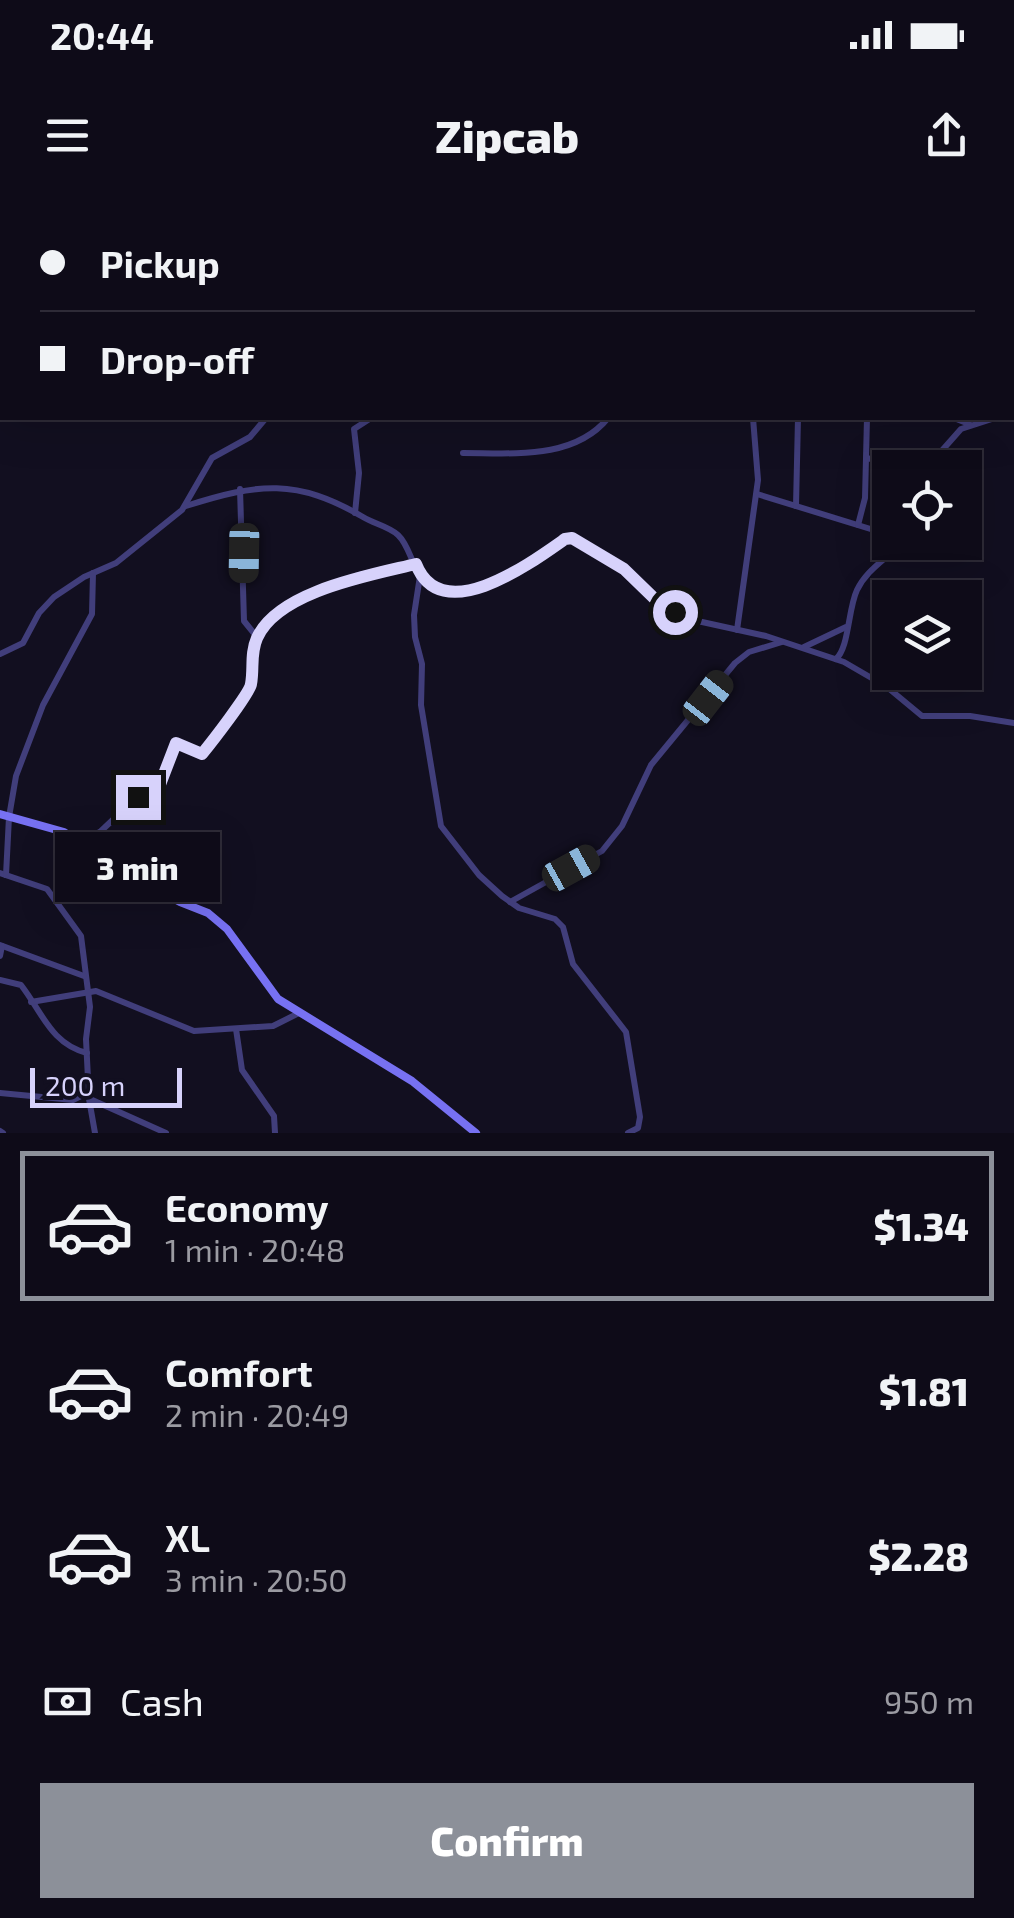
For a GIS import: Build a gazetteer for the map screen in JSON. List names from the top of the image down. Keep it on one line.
{"scale_bar":"200 m","page":{"status":"20:44","header":"Zipcab","banner":["Pickup","Drop-off"],"bubble":"3 min","scale":"200 m","list":[{"name":"Economy","note":"1 min · 20:48","value":"$1.34"},{"name":"Comfort","note":"2 min · 20:49","value":"$1.81"},{"name":"XL","note":"3 min · 20:50","value":"$2.28"}],"pay":["Cash","950 m"],"buttons":"Confirm"}}
